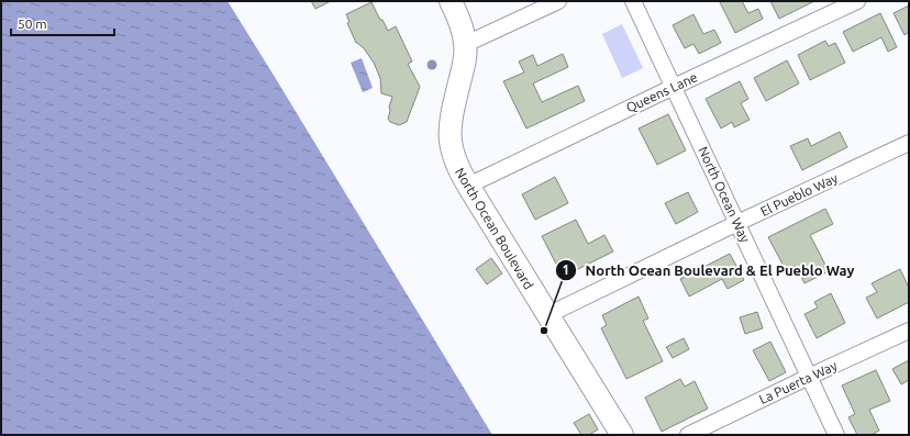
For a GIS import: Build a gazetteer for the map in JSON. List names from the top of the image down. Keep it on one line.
{"streets":{"street":["Queens Lane","North Ocean Way","El Pueblo Way","North Ocean Boulevard","La Puerta Way"]},"crossings":[["Queens Lane","North Ocean Way"],["Queens Lane","North Ocean Boulevard"],["North Ocean Way","El Pueblo Way"],["North Ocean Way","La Puerta Way"],["El Pueblo Way","North Ocean Boulevard"]],"places":["North Ocean Boulevard & El Pueblo Way"],"scale_bar":"50 m"}
